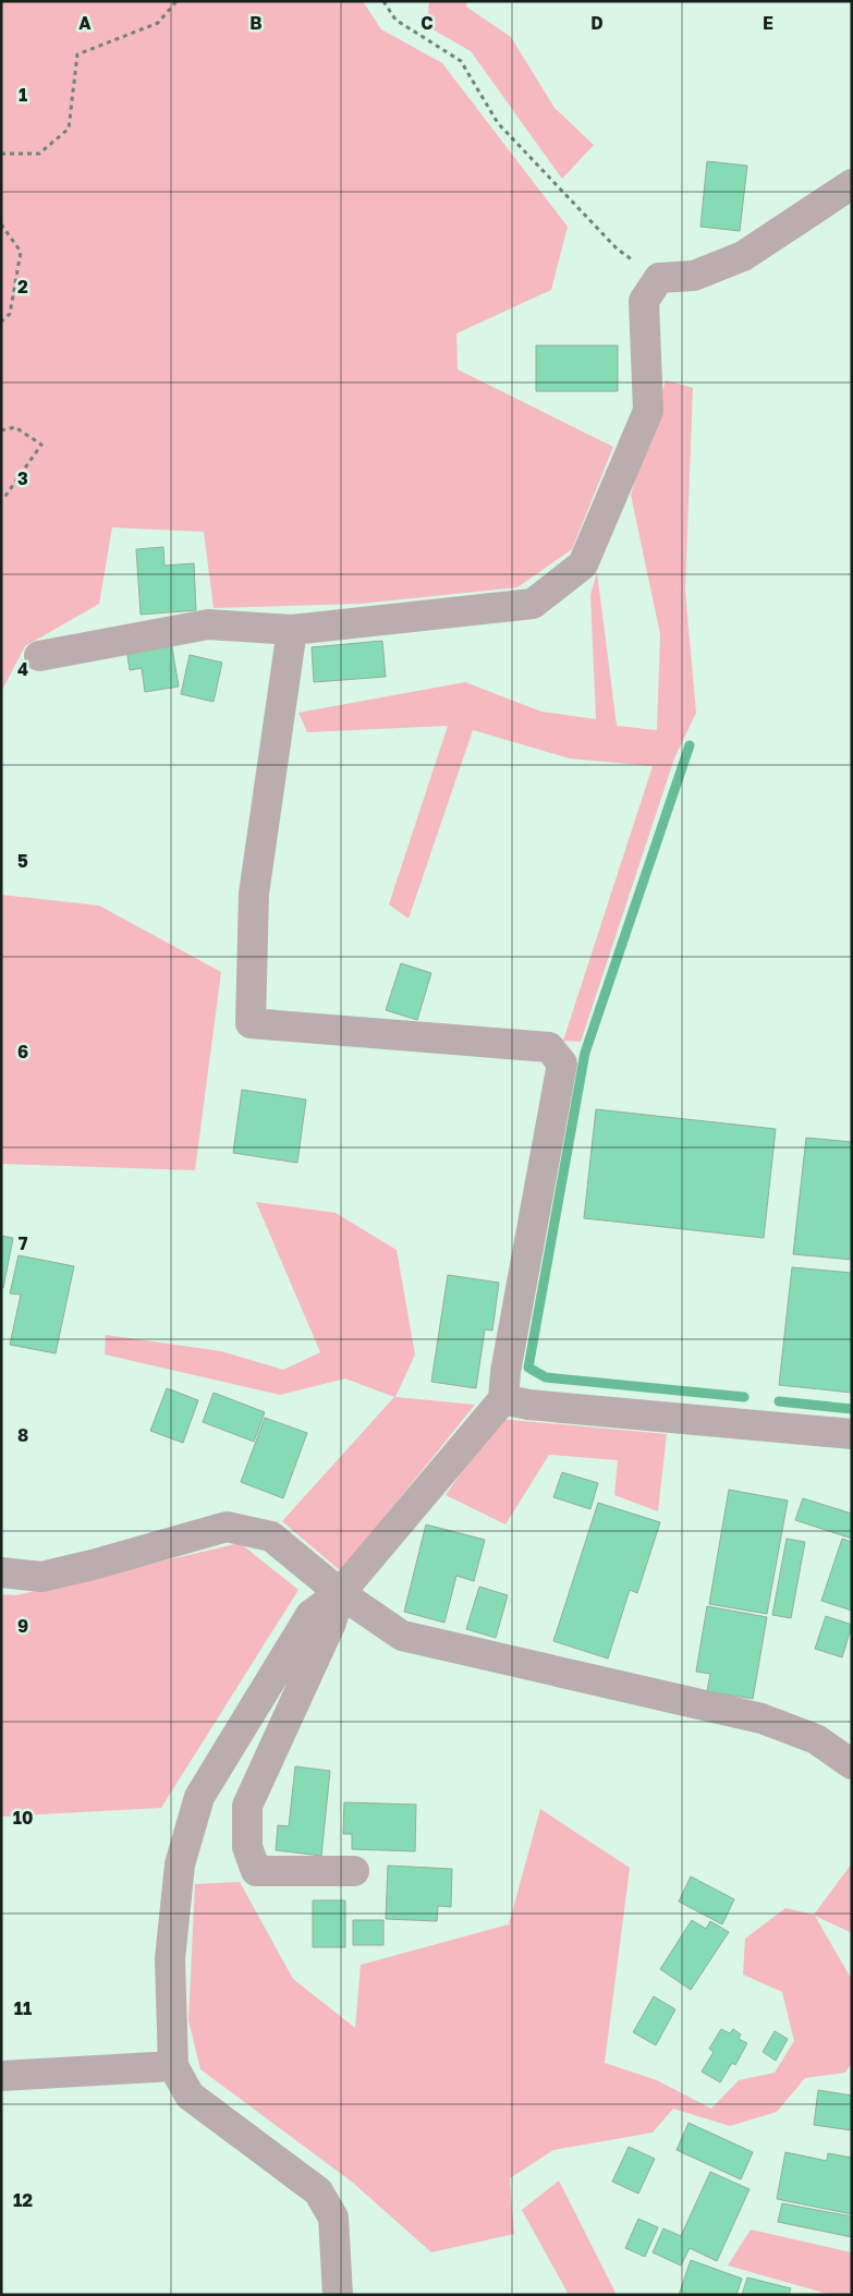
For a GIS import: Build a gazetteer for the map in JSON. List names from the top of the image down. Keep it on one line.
{"grid":{"columns":["A","B","C","D","E"],"rows":["1","2","3","4","5","6","7","8","9","10","11","12"]}}
